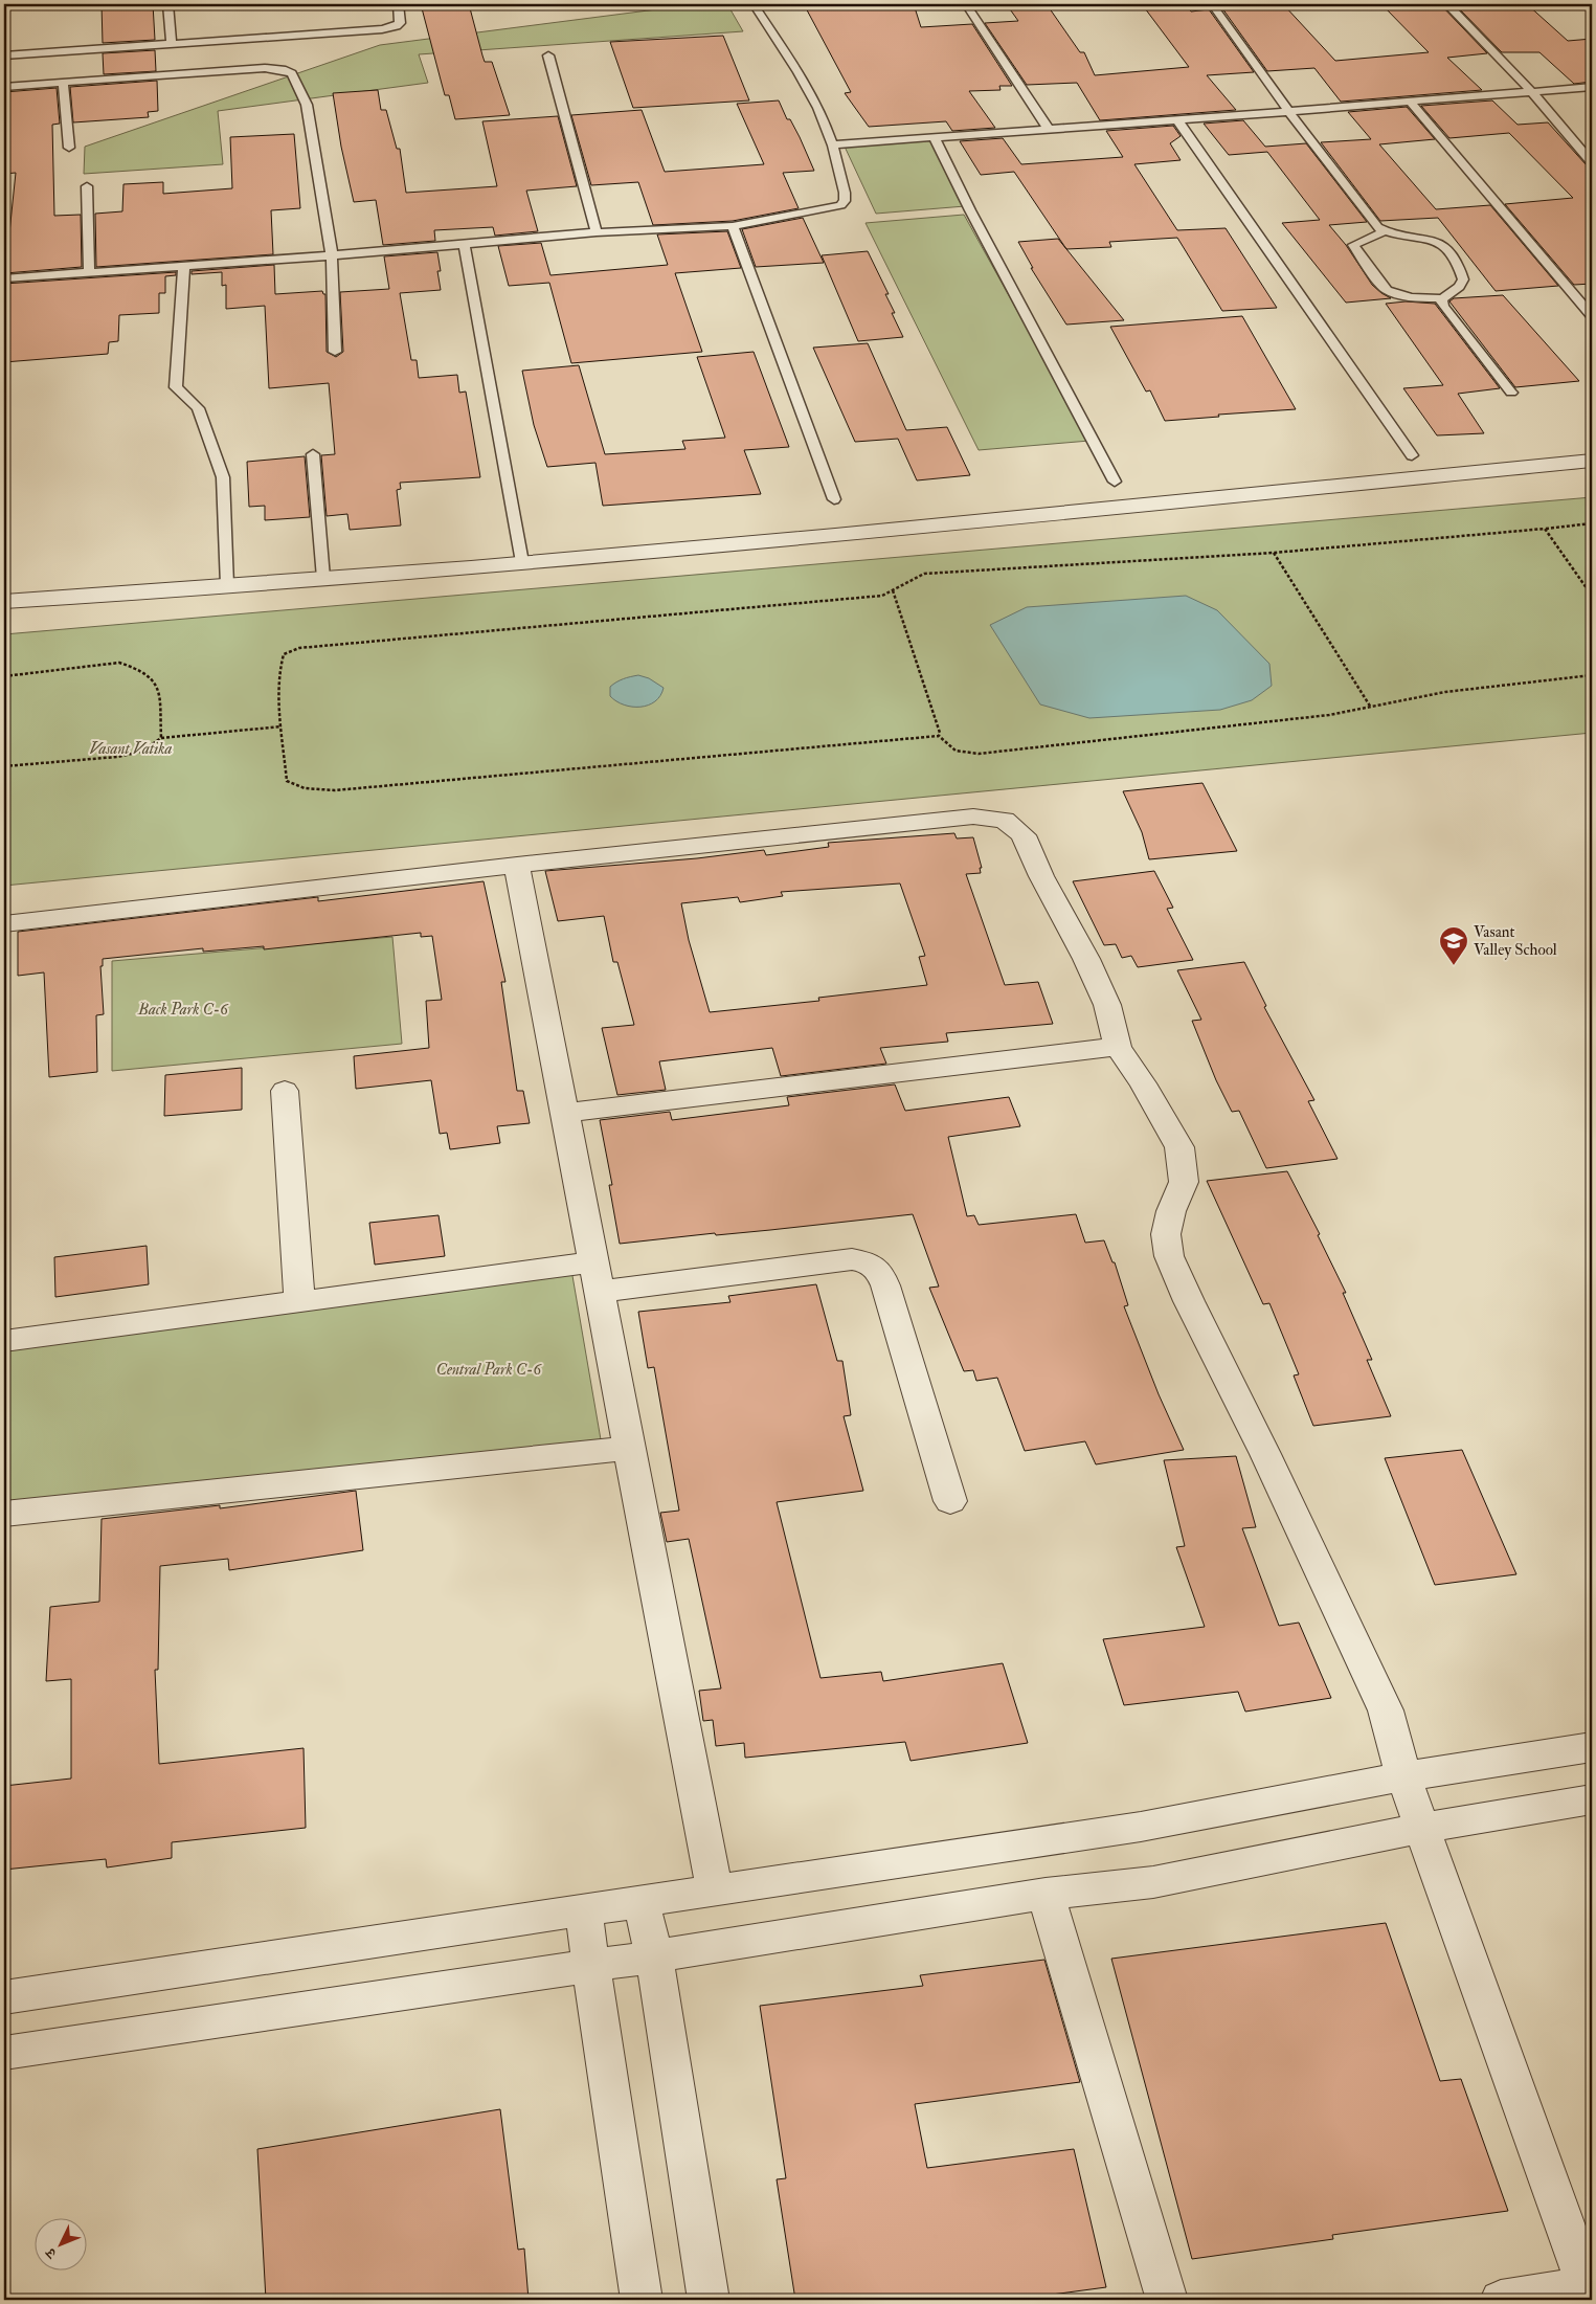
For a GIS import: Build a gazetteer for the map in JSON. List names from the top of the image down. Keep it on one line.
{"parks":["Vasant Vatika","Back Park C-6","Central Park C-6"],"places":{"school or university":["Vasant Valley School"]},"north":"bottom left"}
